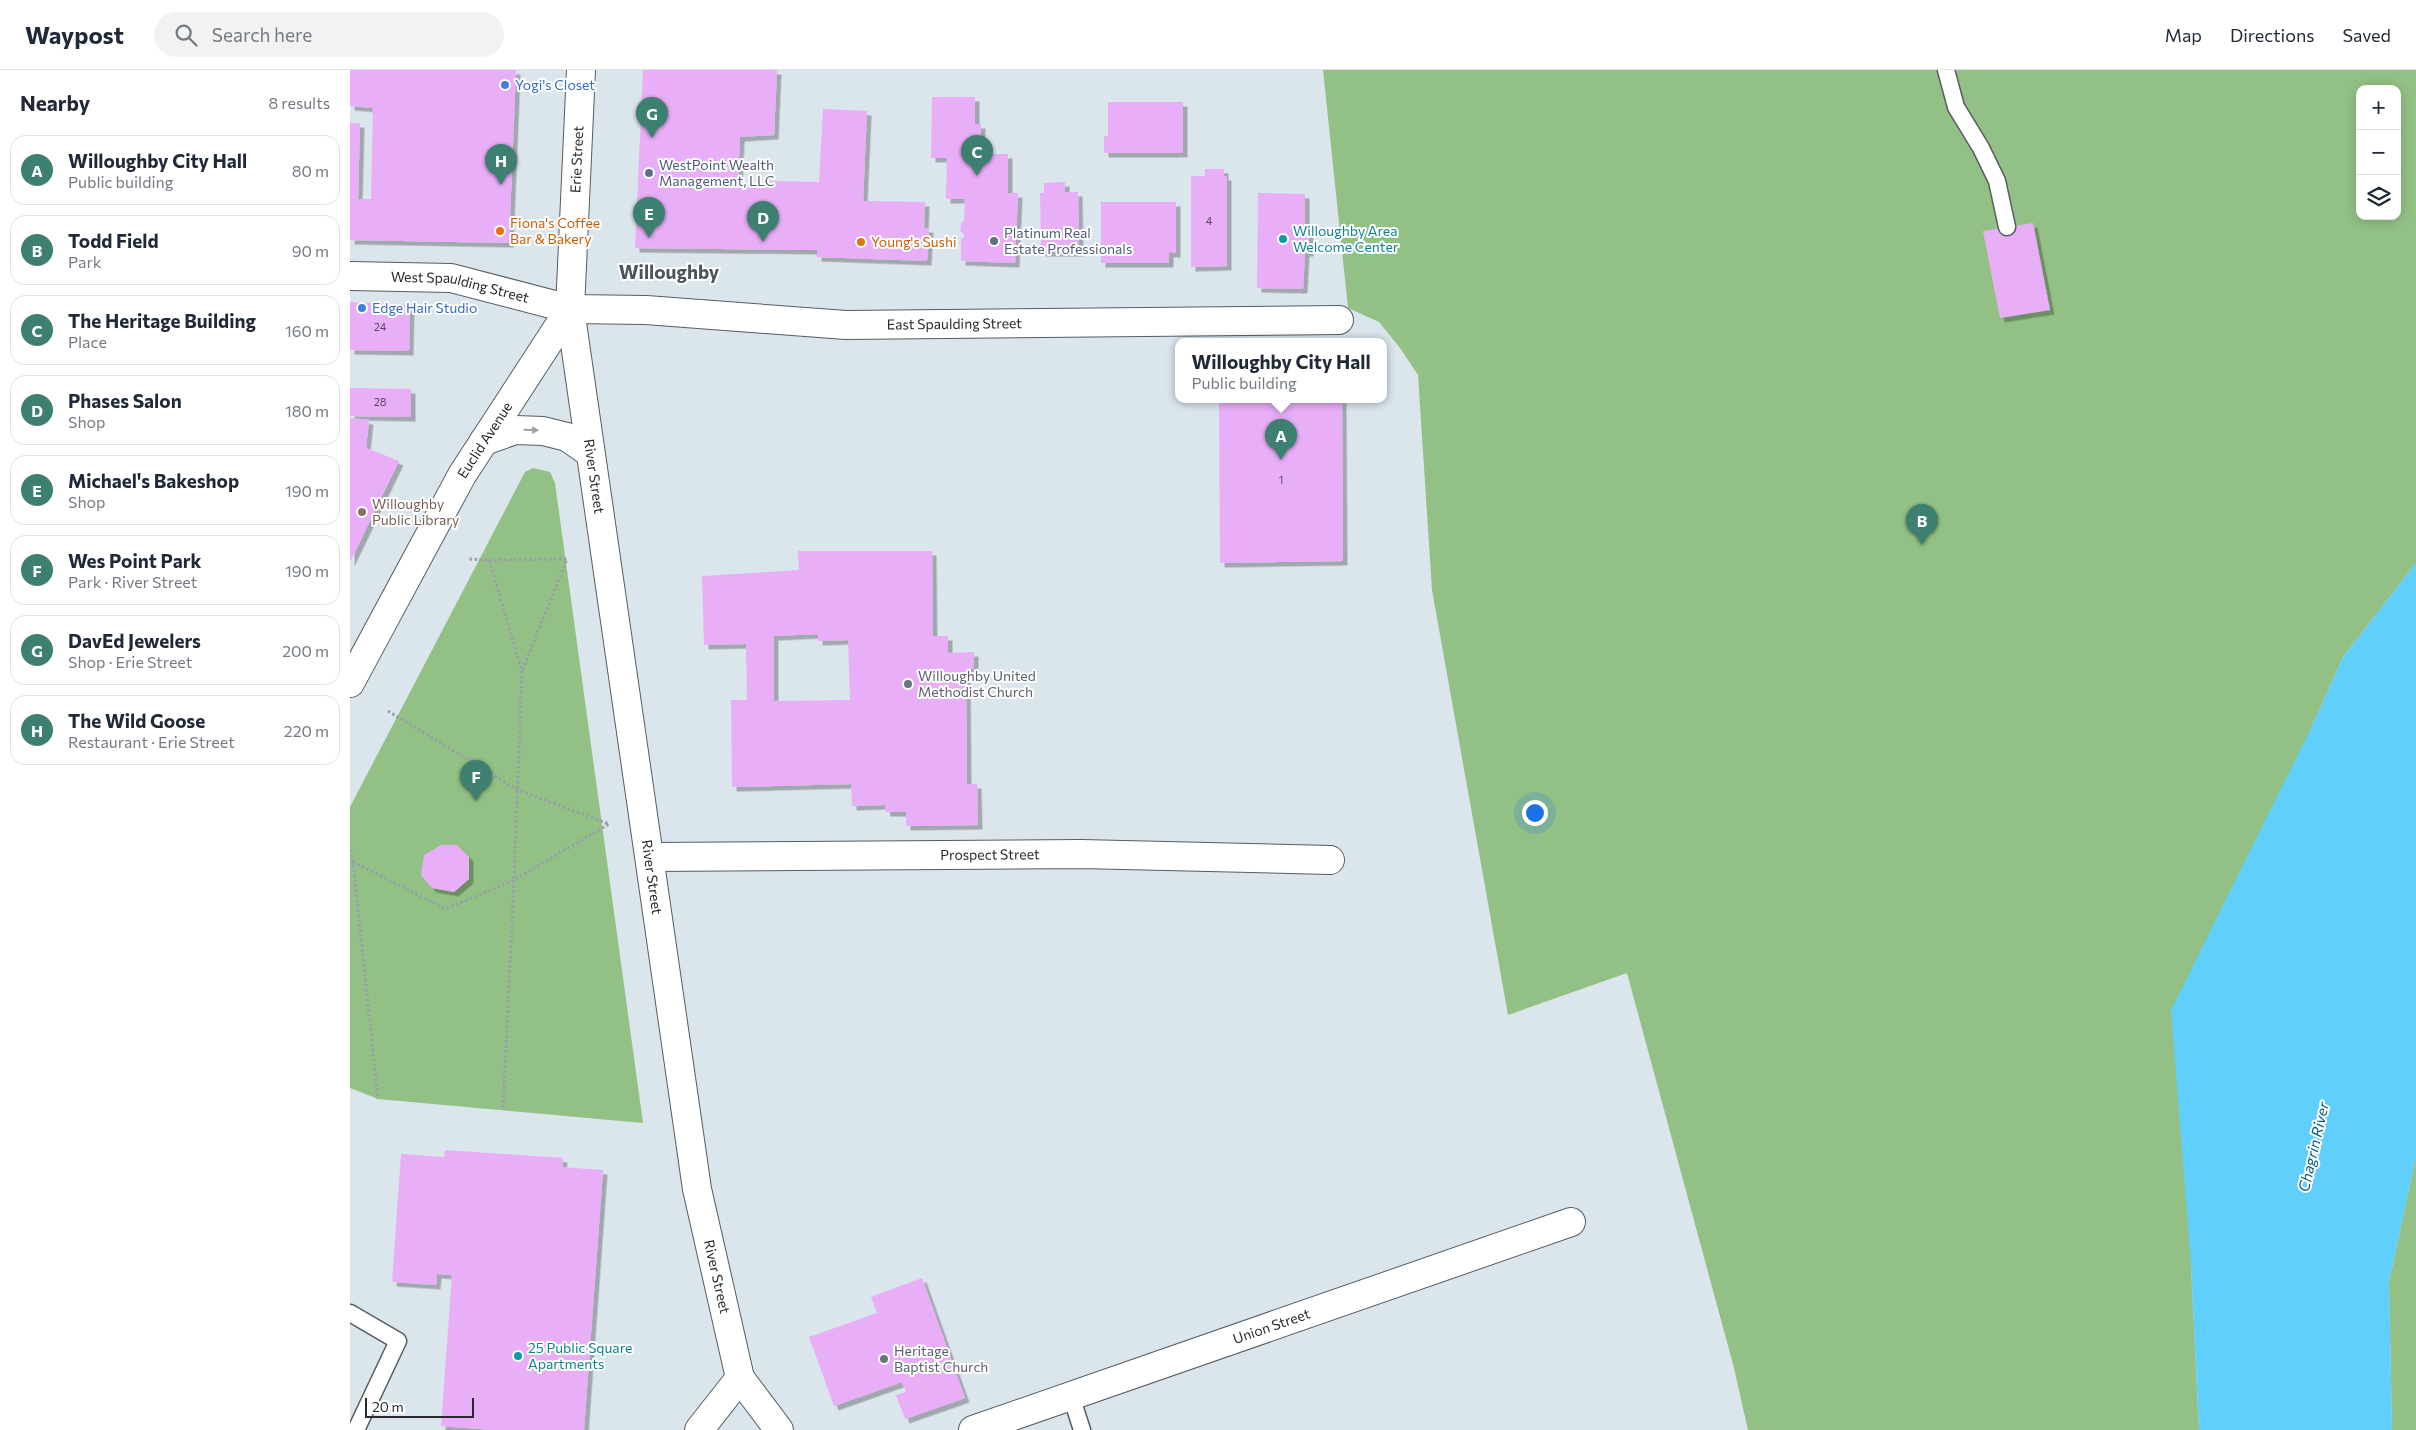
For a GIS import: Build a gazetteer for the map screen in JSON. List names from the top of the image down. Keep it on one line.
{"streets":{"street":["Erie Street","West Spaulding Street","East Spaulding Street","Euclid Avenue","River Street","Prospect Street","Union Street"]},"crossings":[["Erie Street","West Spaulding Street"],["Erie Street","East Spaulding Street"],["Erie Street","Euclid Avenue"],["Erie Street","River Street"],["West Spaulding Street","East Spaulding Street"],["West Spaulding Street","Euclid Avenue"],["West Spaulding Street","River Street"],["East Spaulding Street","Euclid Avenue"],["East Spaulding Street","River Street"],["Euclid Avenue","River Street"],["River Street","Prospect Street"]],"districts":["Willoughby"],"water":["Chagrin River"],"places":["Yogi's Closet","WestPoint Wealth Management, LLC","Fiona's Coffee Bar & Bakery","Willoughby Area Welcome Center","Platinum Real Estate Professionals","Young's Sushi","Edge Hair Studio","Willoughby Public Library","Willoughby United Methodist Church","25 Public Square Apartments","Heritage Baptist Church"],"house_numbers":["4","24","28","1"],"scale_bar":"20 m","page":{"header":"Waypost","search":"Search here","nav":["Map","Directions","Saved"],"heading":["Nearby","8 results"],"map_buttons":["+","−"],"pins":["G","C","H","E","D","A","B","F"],"list":[{"mark":"A","name":"Willoughby City Hall","note":"Public building","value":"80 m"},{"mark":"B","name":"Todd Field","note":"Park","value":"90 m"},{"mark":"C","name":"The Heritage Building","note":"Place","value":"160 m"},{"mark":"D","name":"Phases Salon","note":"Shop","value":"180 m"},{"mark":"E","name":"Michael's Bakeshop","note":"Shop","value":"190 m"},{"mark":"F","name":"Wes Point Park","note":"Park · River Street","value":"190 m"},{"mark":"G","name":"DavEd Jewelers","note":"Shop · Erie Street","value":"200 m"},{"mark":"H","name":"The Wild Goose","note":"Restaurant · Erie Street","value":"220 m"}],"popup":["Willoughby City Hall","Public building"],"scale":"20 m"}}
